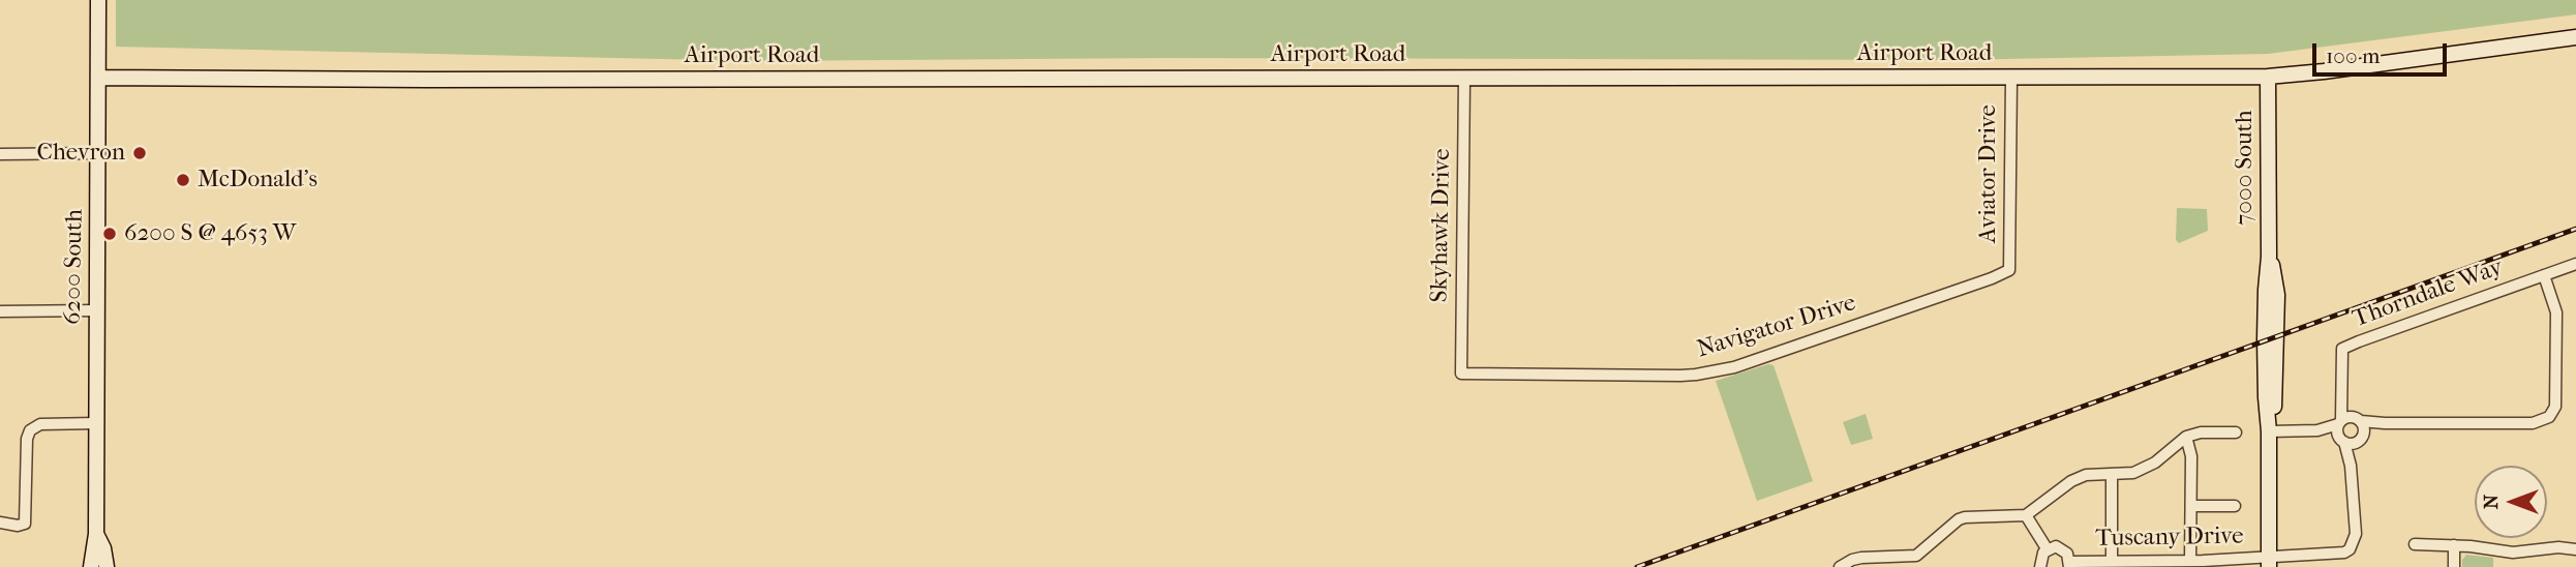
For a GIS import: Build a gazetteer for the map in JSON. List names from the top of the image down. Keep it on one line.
{"streets":{"street":["Airport Road","7000 South","Aviator Drive","Skyhawk Drive","6200 South","Thorndale Way","Navigator Drive","Tuscany Drive"]},"crossings":[["Airport Road","7000 South"],["Airport Road","Aviator Drive"],["Airport Road","Skyhawk Drive"],["Airport Road","6200 South"],["7000 South","Tuscany Drive"],["Aviator Drive","Navigator Drive"],["Skyhawk Drive","Navigator Drive"]],"places":["Chevron","McDonald's","6200 S @ 4653 W"],"scale_bar":"100 m","north":"left"}
